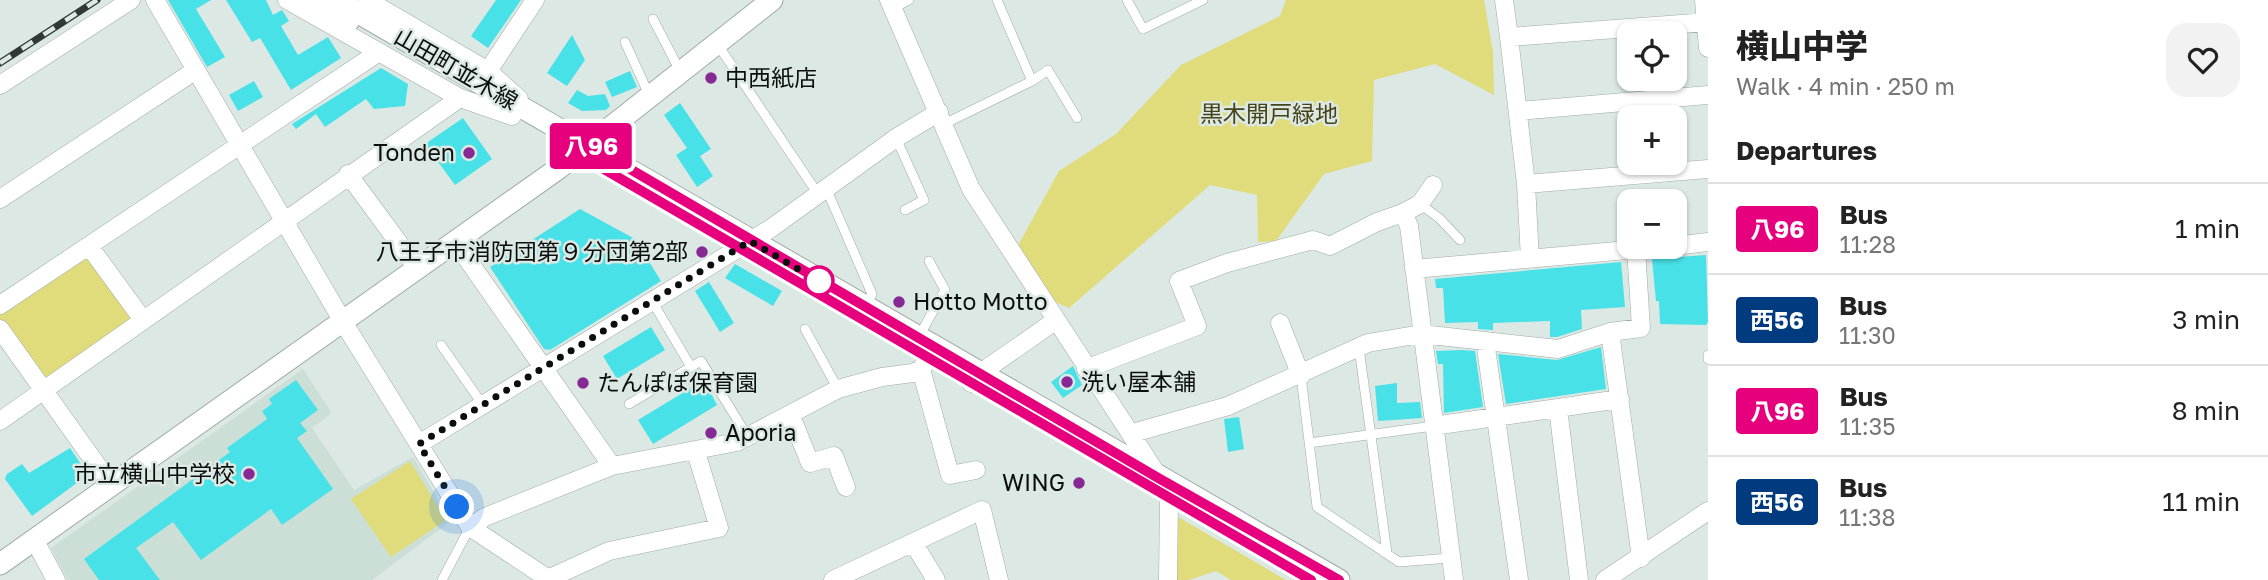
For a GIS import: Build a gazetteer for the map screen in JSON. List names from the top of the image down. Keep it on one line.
{"streets":{"street":["山田町並木線"]},"parks":["黒木開戸緑地"],"places":["中西紙店","Tonden","八王子市消防団第９分団第2部","Hotto Motto","洗い屋本舗","たんぽぽ保育園","Aporia","市立横山中学校","WING"],"lines":["bus line 八96"],"page":{"on_map":"八96","heading":[["横山中学","Walk · 4 min · 250 m"],"Departures"],"map_buttons":["+","−"],"list":[{"mark":"八96","name":"Bus","note":"11:28","value":"1 min"},{"mark":"西56","name":"Bus","note":"11:30","value":"3 min"},{"mark":"八96","name":"Bus","note":"11:35","value":"8 min"},{"mark":"西56","name":"Bus","note":"11:38","value":"11 min"}]}}
